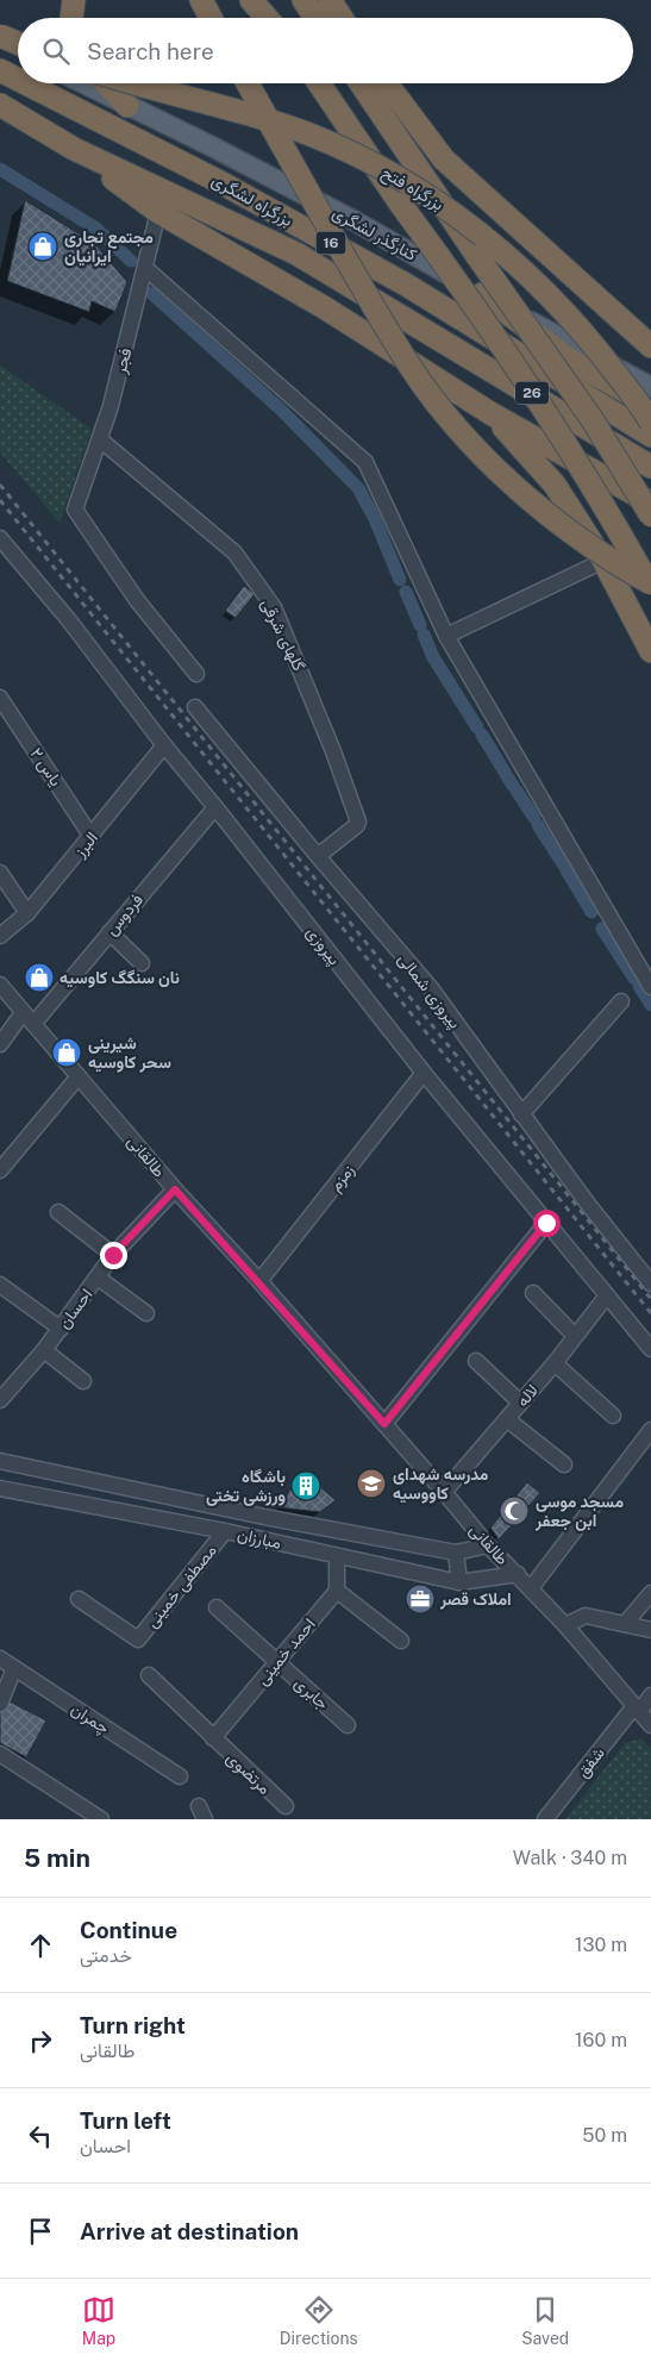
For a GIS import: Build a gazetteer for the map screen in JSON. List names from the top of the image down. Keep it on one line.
{"streets":{"highway":["بزرگراه فتح","بزرگراه لشگری","16","26"],"main road":["کنارگذر لشگری"],"street":["فجر","گلهای شرقی","یاس ۲","البرز","فردوس","پیروزی","پیروزی شمالی","طالقانی","زمزم","احسان","لاله","مبارزان","مصطفی خمینی","احمد خمینی","جابری","چمران","شفق","مرتضوی"]},"crossings":[["فجر","گلهای شرقی"],["گلهای شرقی","پیروزی شمالی"],["یاس ۲","البرز"],["البرز","پیروزی"],["فردوس","پیروزی"],["فردوس","طالقانی"],["پیروزی","زمزم"],["پیروزی","لاله"],["طالقانی","زمزم"],["طالقانی","احسان"],["طالقانی","لاله"],["طالقانی","مبارزان"],["طالقانی","شفق"],["مبارزان","مصطفی خمینی"],["احمد خمینی","جابری"],["احمد خمینی","مرتضوی"]],"places":{"shop":["مجتمع تجاری ایرانیان","نان سنگگ کاوسیه","شیرینی سحر کاوسیه"],"school or university":["مدرسه شهدای کاووسیه"],"building":["باشگاه ورزشی تختی"],"mosque":["مسجد موسی ابن جعفر"],"office":["املاک قصر"]},"page":{"search":"Search here","heading":["5 min","Walk · 340 m"],"list":[["Continue","خدمتی","130 m"],["Turn right","طالقانی","160 m"],["Turn left","احسان","50 m"],"Arrive at destination"],"nav":["Map","Directions","Saved"]}}
